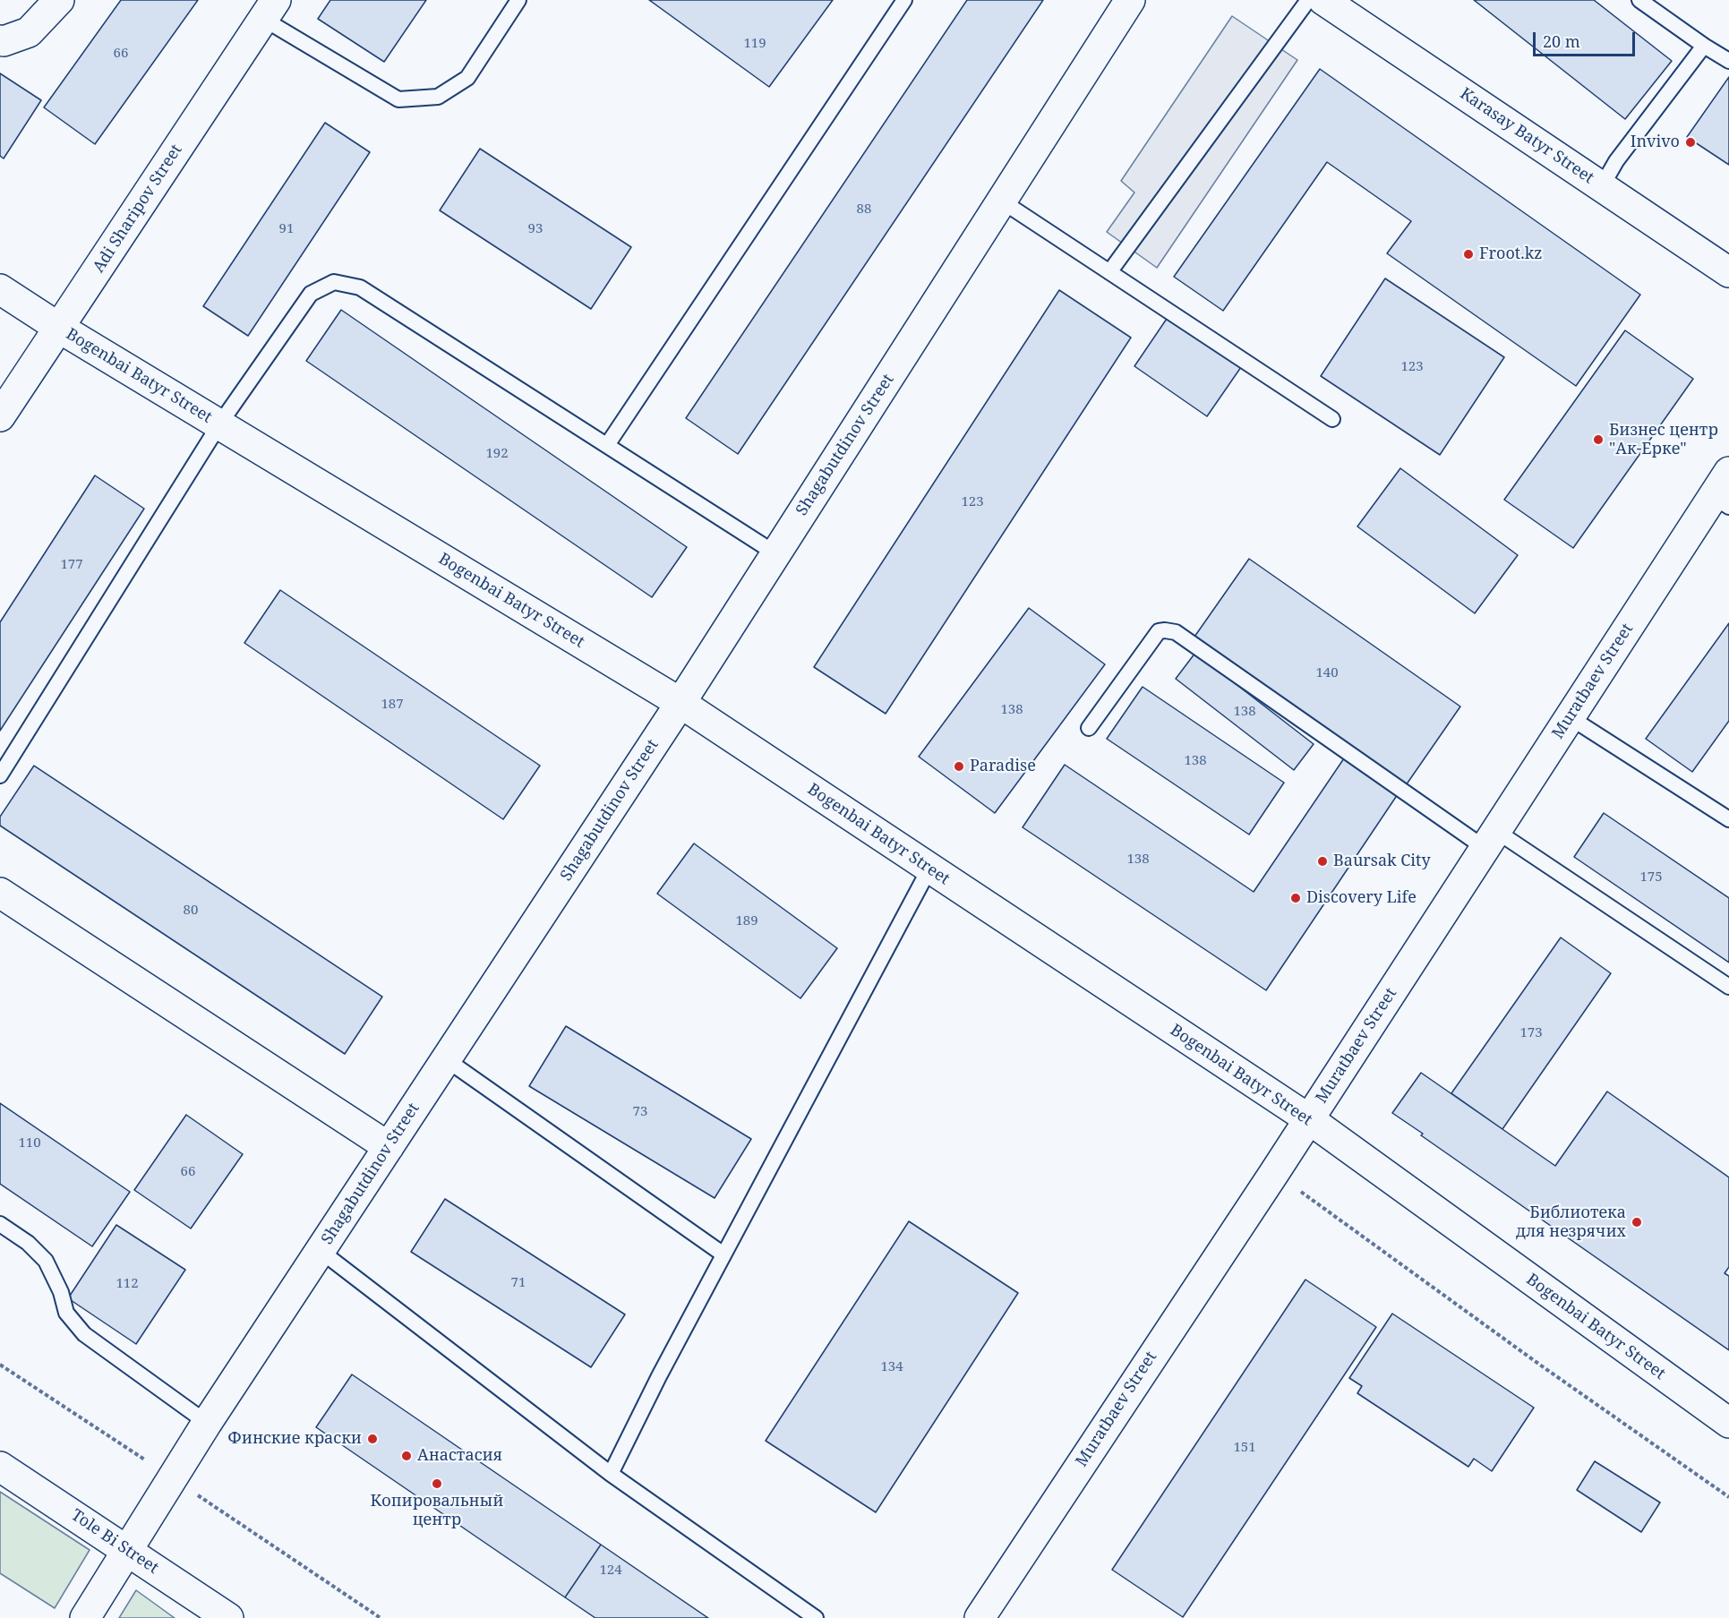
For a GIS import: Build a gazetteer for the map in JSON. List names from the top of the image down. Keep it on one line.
{"streets":{"street":["Karasay Batyr Street","Adi Sharipov Street","Bogenbai Batyr Street","Shagabutdinov Street","Muratbaev Street","Tole Bi Street"]},"crossings":[["Adi Sharipov Street","Bogenbai Batyr Street"],["Bogenbai Batyr Street","Shagabutdinov Street"],["Bogenbai Batyr Street","Muratbaev Street"],["Shagabutdinov Street","Tole Bi Street"]],"places":["Invivo","Froot.kz","Бизнес центр \"Ак-Ерке\"","Paradise","Baursak City","Discovery Life","Библиотека для незрячих","Финские краски","Анастасия","Копировальный центр"],"house_numbers":["119","66","88","91","93","123","192","123","177","140","187","138","138","138","138","175","80","189","173","73","110","66","71","112","134","151","124"],"scale_bar":"20 m"}
